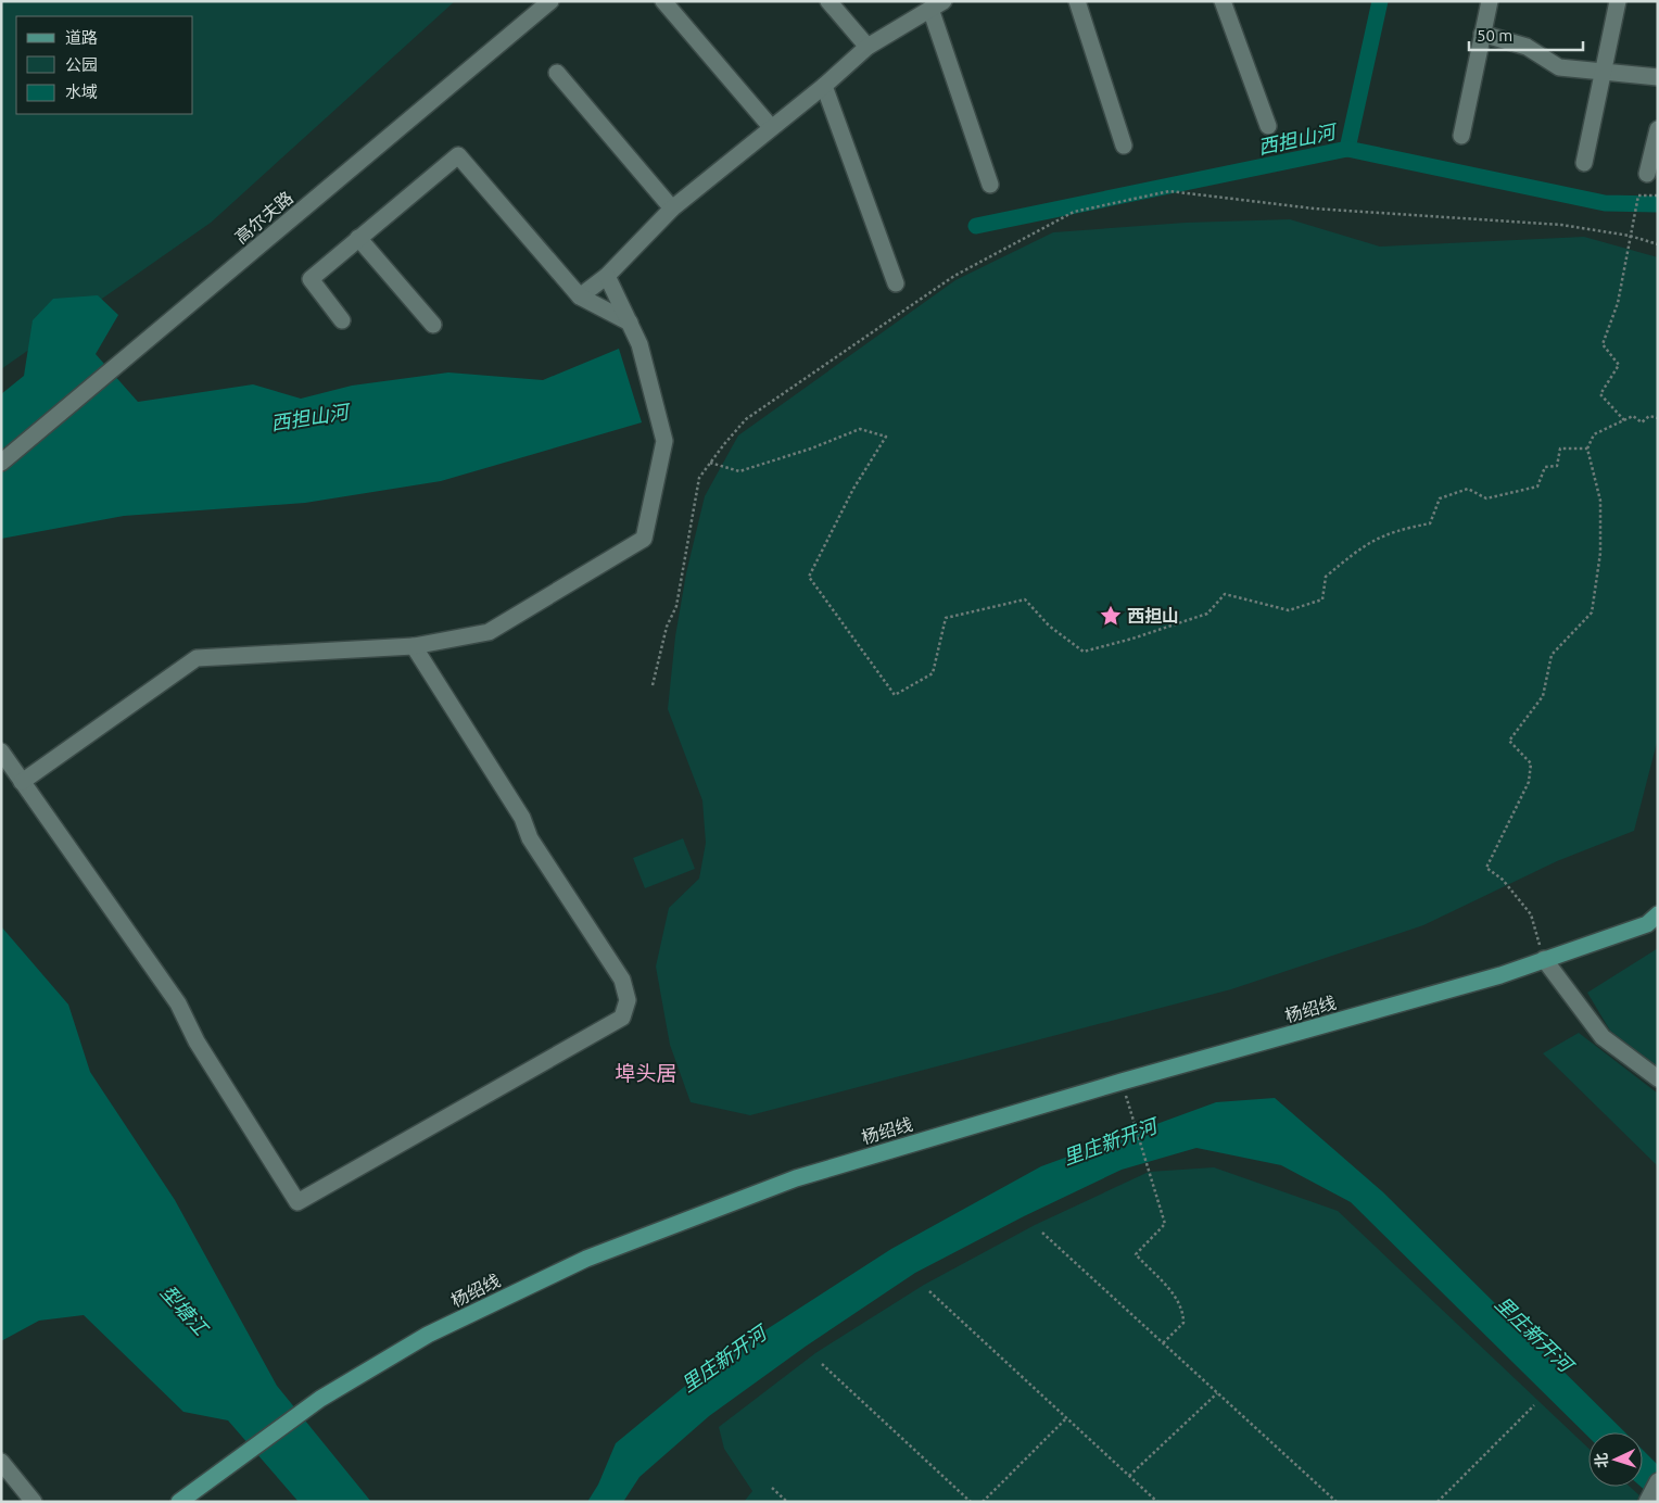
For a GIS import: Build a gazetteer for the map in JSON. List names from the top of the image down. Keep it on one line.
{"streets":{"main road":["杨绍线"],"street":["高尔夫路"]},"districts":["埠头居"],"water":["西担山河","里庄新开河","型塘江"],"places":{"place":["西担山"]},"legend":["道路","公园","水域"],"scale_bar":"50 m","north":"left"}
